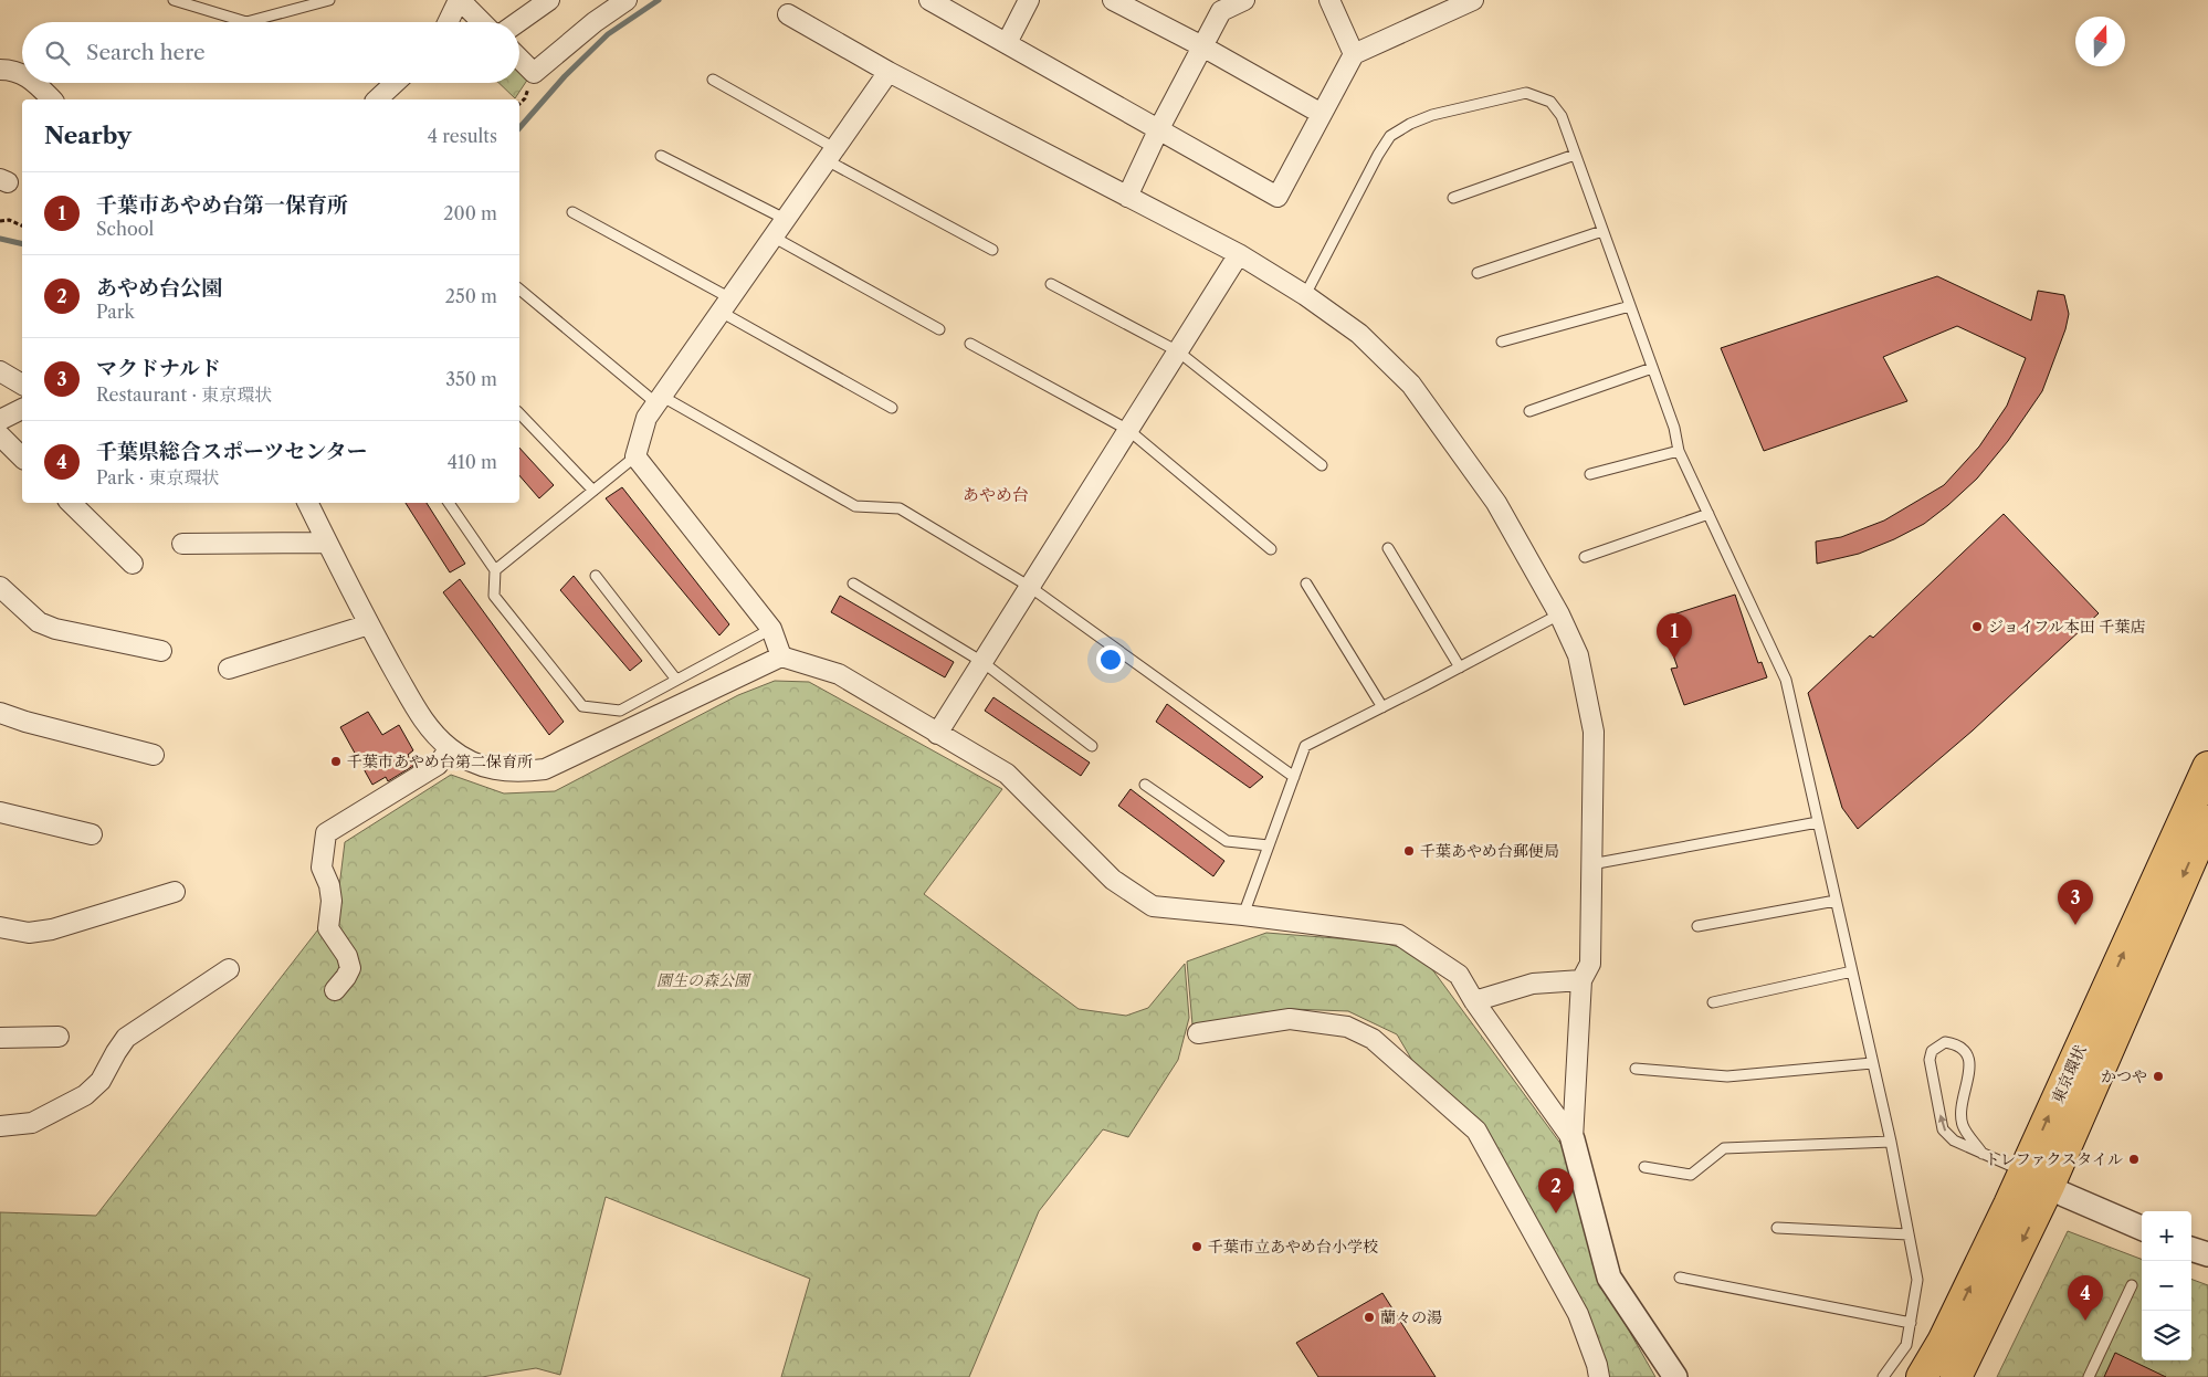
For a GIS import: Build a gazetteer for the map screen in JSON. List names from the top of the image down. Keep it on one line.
{"streets":{"highway":["東京環状"]},"districts":["あやめ台"],"parks":["園生の森公園"],"places":["ジョイフル本田 千葉店","千葉市あやめ台第二保育所","千葉あやめ台郵便局","かつや","トレファクスタイル","千葉市立あやめ台小学校","蘭々の湯"],"north":"top","page":{"search":"Search here","heading":["Nearby","4 results"],"list":[{"mark":"1","name":"千葉市あやめ台第一保育所","note":"School","value":"200 m"},{"mark":"2","name":"あやめ台公園","note":"Park","value":"250 m"},{"mark":"3","name":"マクドナルド","note":"Restaurant · 東京環状","value":"350 m"},{"mark":"4","name":"千葉県総合スポーツセンター","note":"Park · 東京環状","value":"410 m"}],"pins":["1","3","2","4"],"map_buttons":["+","−"]}}
